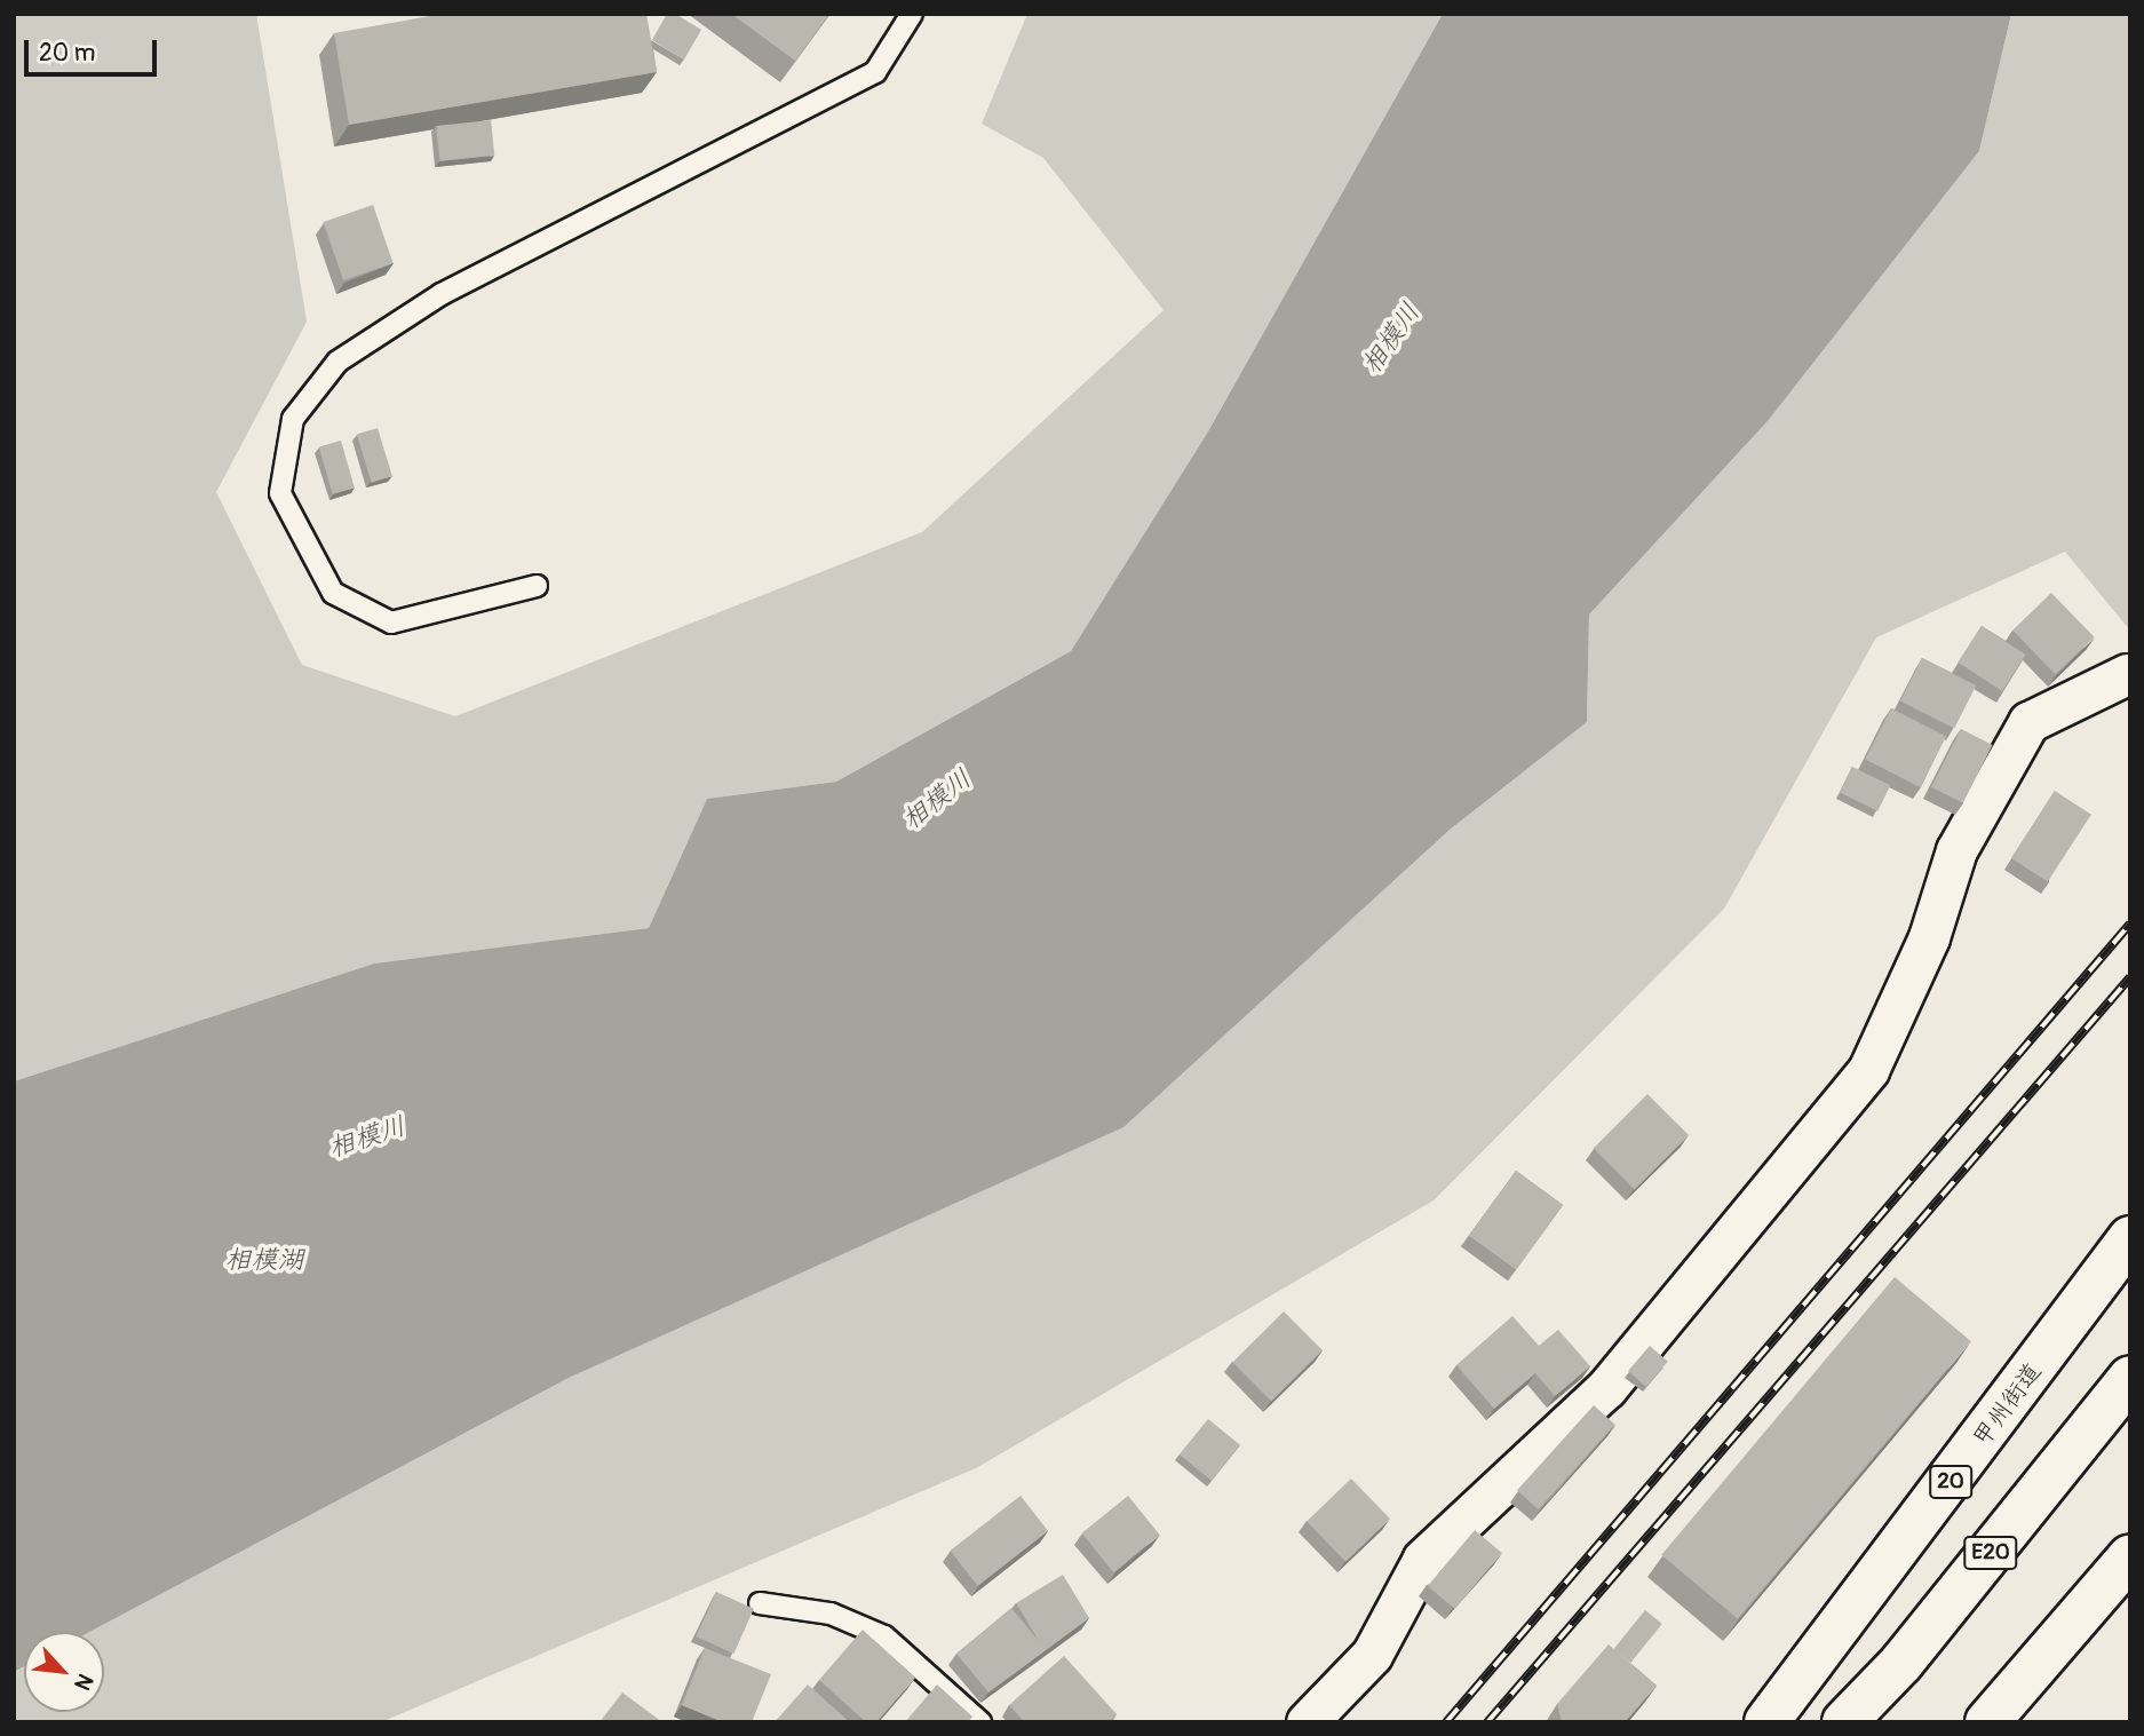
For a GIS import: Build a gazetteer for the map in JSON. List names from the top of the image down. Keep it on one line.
{"streets":{"highway":["甲州街道","20","E20"]},"water":["相模川","相模湖"],"scale_bar":"20 m","north":"bottom right"}
